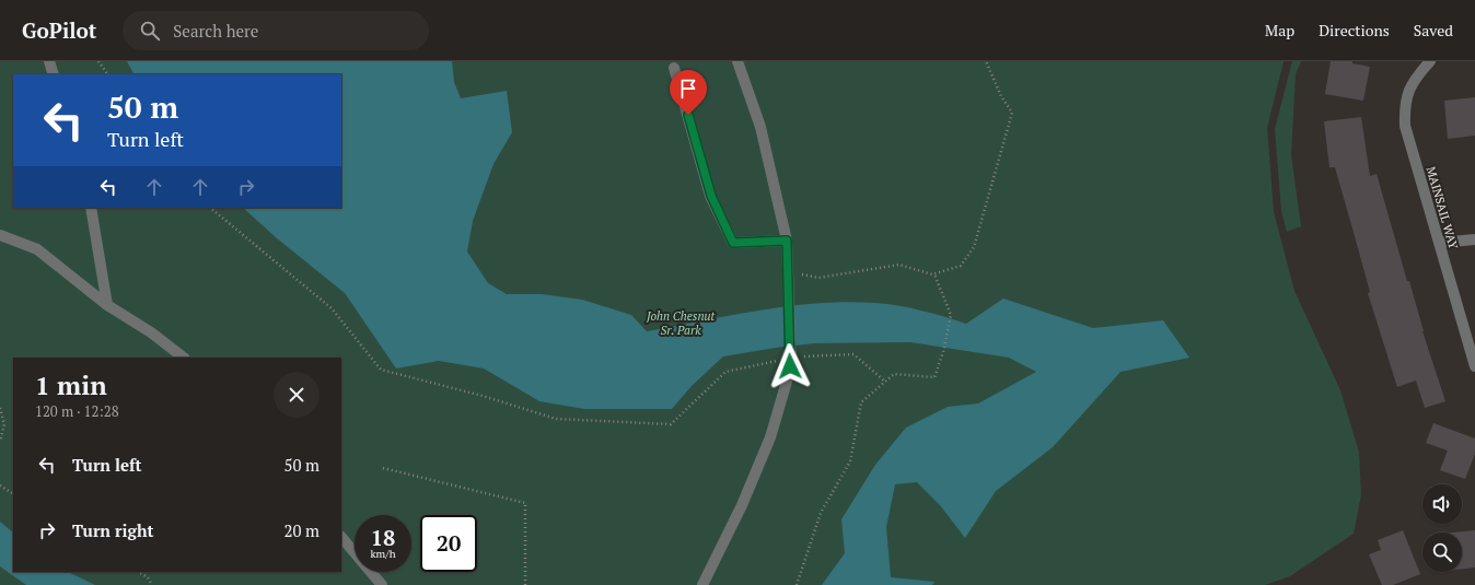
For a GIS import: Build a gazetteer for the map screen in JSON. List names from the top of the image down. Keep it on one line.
{"streets":{"street":["MAINSAIL WAY"]},"parks":["John Chesnut Sr. Park"],"page":{"header":"GoPilot","search":"Search here","nav":["Map","Directions","Saved"],"turn":["50 m","Turn left"],"heading":["1 min","120 m · 12:28"],"list":[{"name":"Turn left","value":"50 m"},{"name":"Turn right","value":"20 m"}],"speed":"18 km/h","limit":"20"}}
